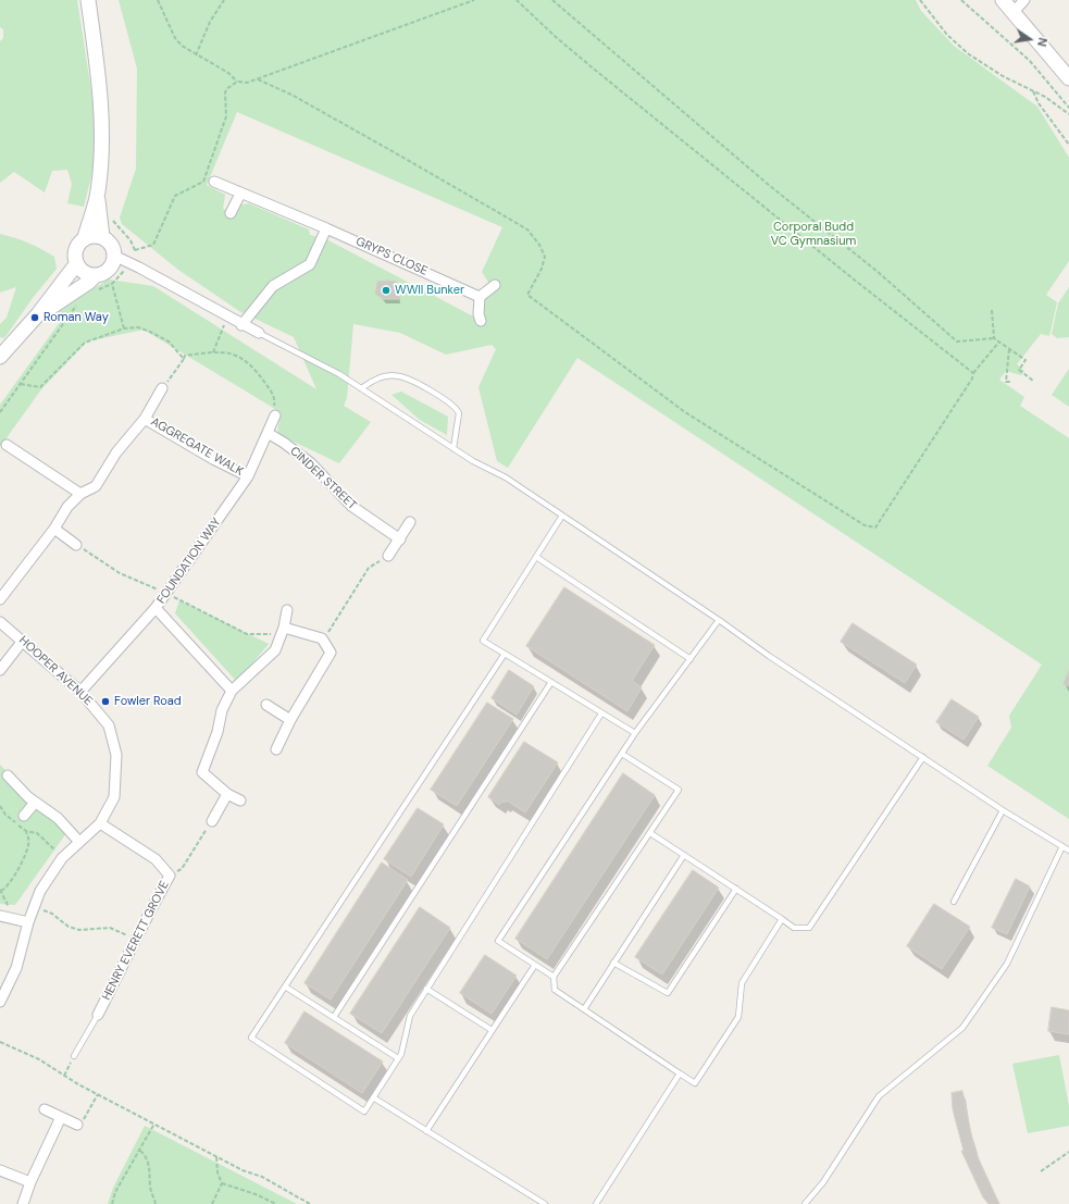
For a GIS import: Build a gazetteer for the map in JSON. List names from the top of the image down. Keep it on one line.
{"streets":{"street":["GRYPS CLOSE","AGGREGATE WALK","CINDER STREET","FOUNDATION WAY","HOOPER AVENUE","HENRY EVERETT GROVE"]},"crossings":[["AGGREGATE WALK","FOUNDATION WAY"],["CINDER STREET","FOUNDATION WAY"],["FOUNDATION WAY","HOOPER AVENUE"],["HOOPER AVENUE","HENRY EVERETT GROVE"]],"parks":["Corporal Budd VC Gymnasium"],"places":["WWII Bunker","Roman Way","Fowler Road"],"north":"right"}
